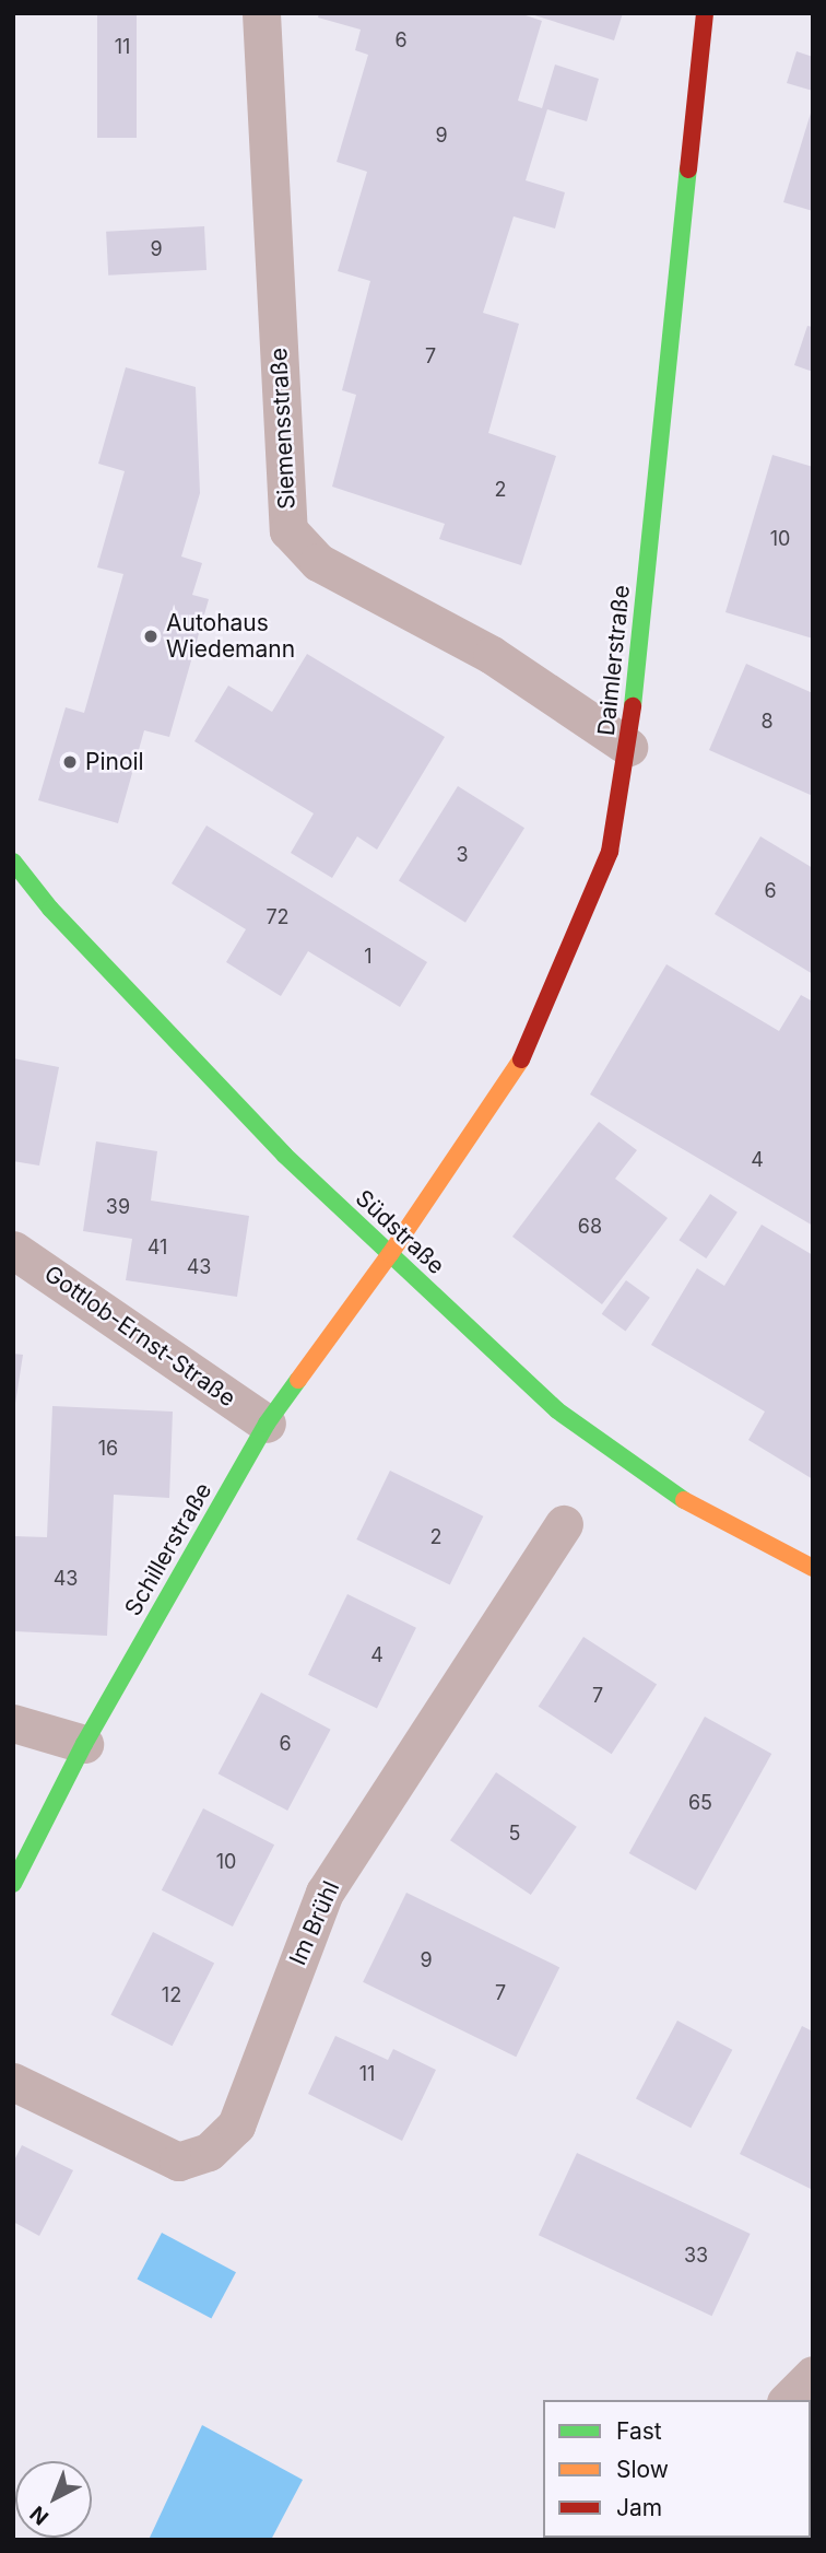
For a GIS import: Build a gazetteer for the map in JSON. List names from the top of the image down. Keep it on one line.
{"streets":{"street":["Siemensstraße","Daimlerstraße","Südstraße","Gottlob-Ernst-Straße","Schillerstraße","Im Brühl"]},"crossings":[["Siemensstraße","Daimlerstraße"],["Daimlerstraße","Südstraße"],["Daimlerstraße","Schillerstraße"],["Südstraße","Schillerstraße"],["Gottlob-Ernst-Straße","Schillerstraße"]],"places":["Autohaus Wiedemann","Pinoil"],"house_numbers":["6","11","9","9","7","2","10","8","3","6","72","1","4","39","68","41","43","16","2","43","4","7","6","65","5","10","9","7","12","11","33"],"legend":["Fast","Slow","Jam"],"north":"bottom left"}
